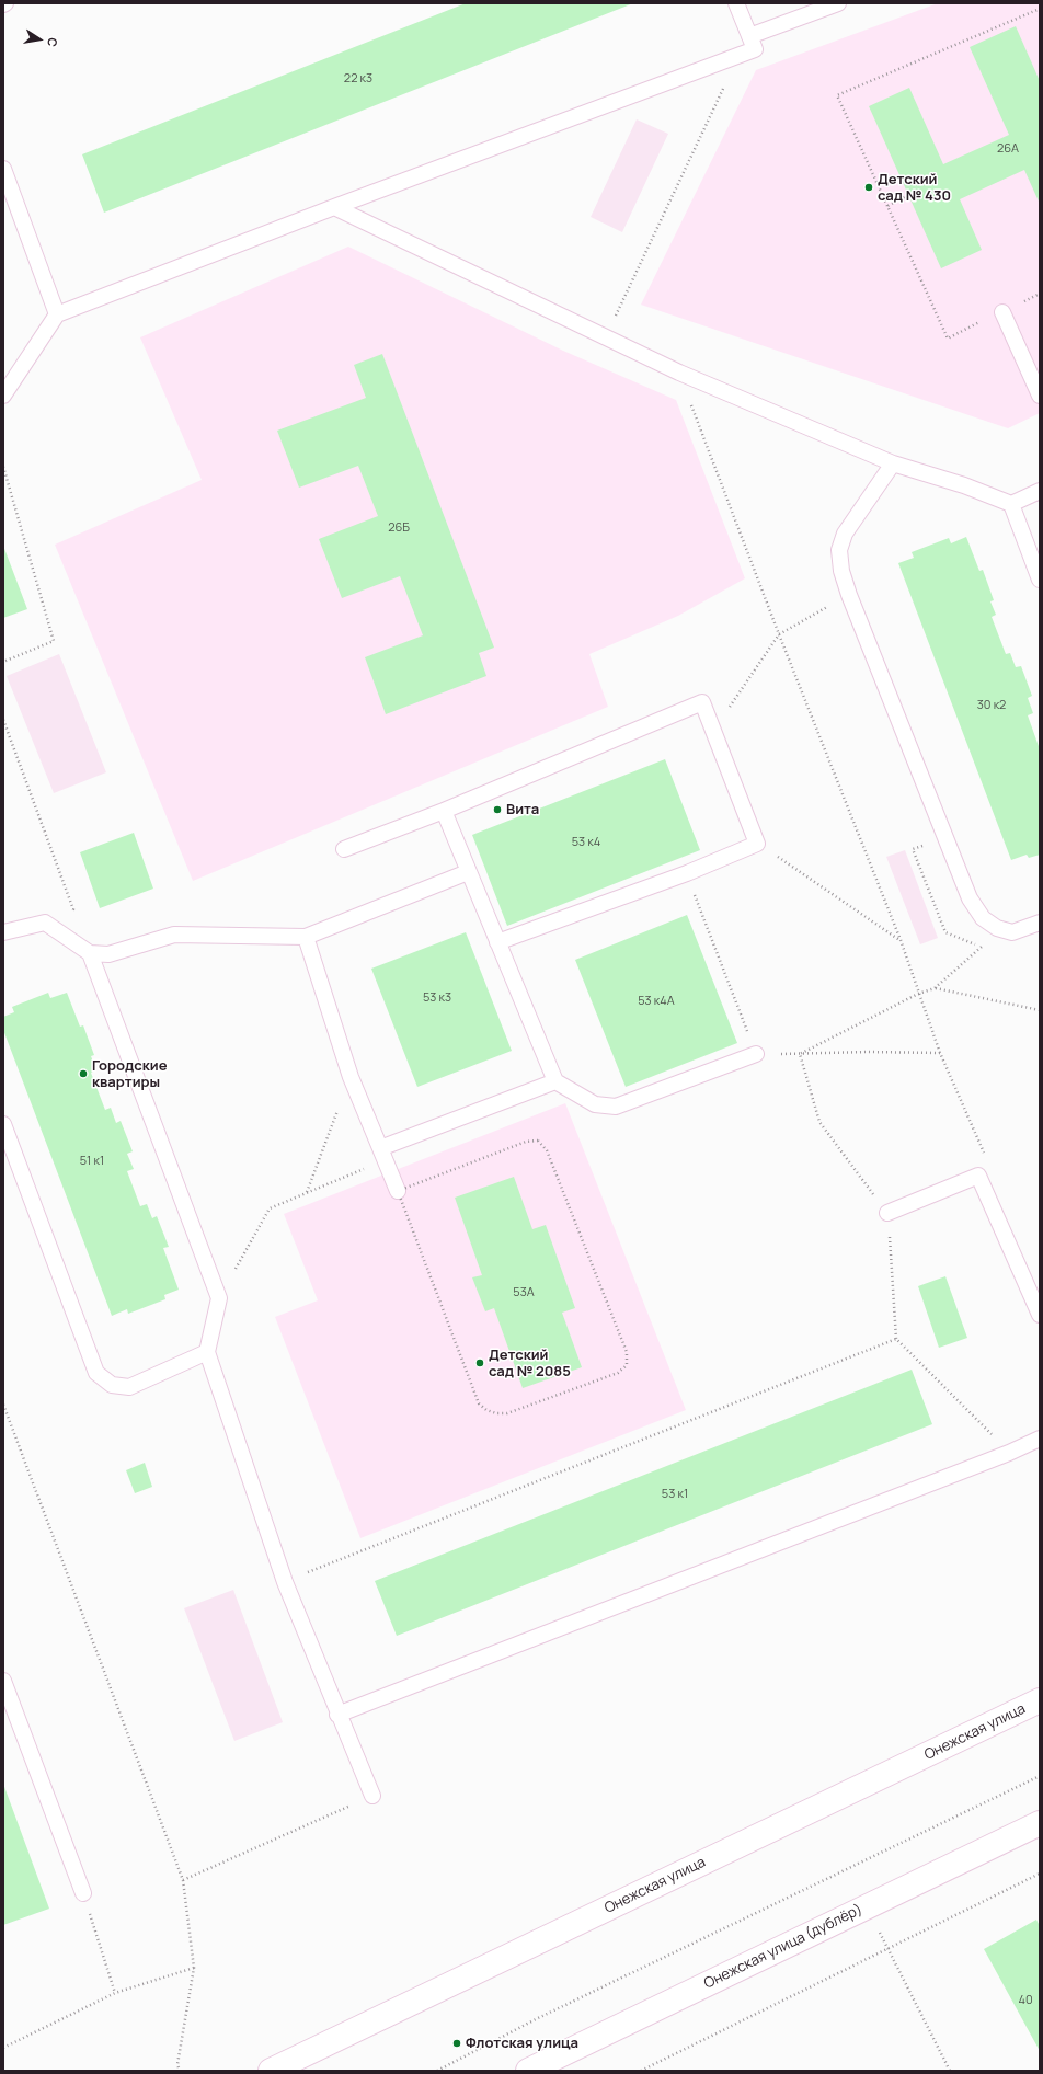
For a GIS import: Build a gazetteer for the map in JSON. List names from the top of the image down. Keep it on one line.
{"streets":{"main road":["Онежская улица","Онежская улица (дублёр)"]},"places":["Детский сад № 430","Вита","Городские квартиры","Детский сад № 2085","Флотская улица"],"house_numbers":["22 к3","26А","26Б","30 к2","53 к4","53 к3","53 к4А","51 к1","53А","53 к1","40"],"north":"right"}
